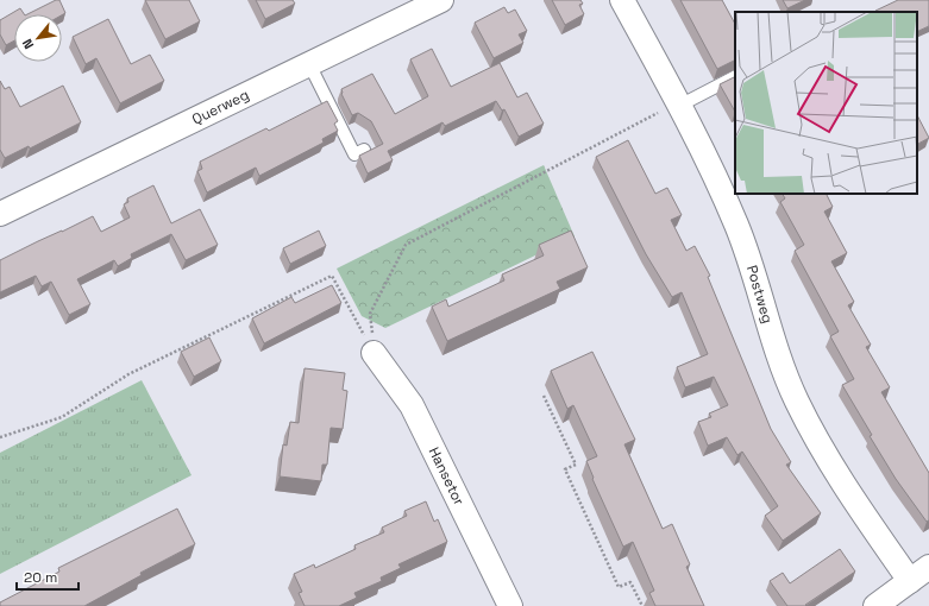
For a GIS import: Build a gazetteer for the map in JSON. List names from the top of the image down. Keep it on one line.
{"streets":{"street":["Querweg","Postweg","Hansetor"]},"scale_bar":"20 m","north":"bottom left"}
